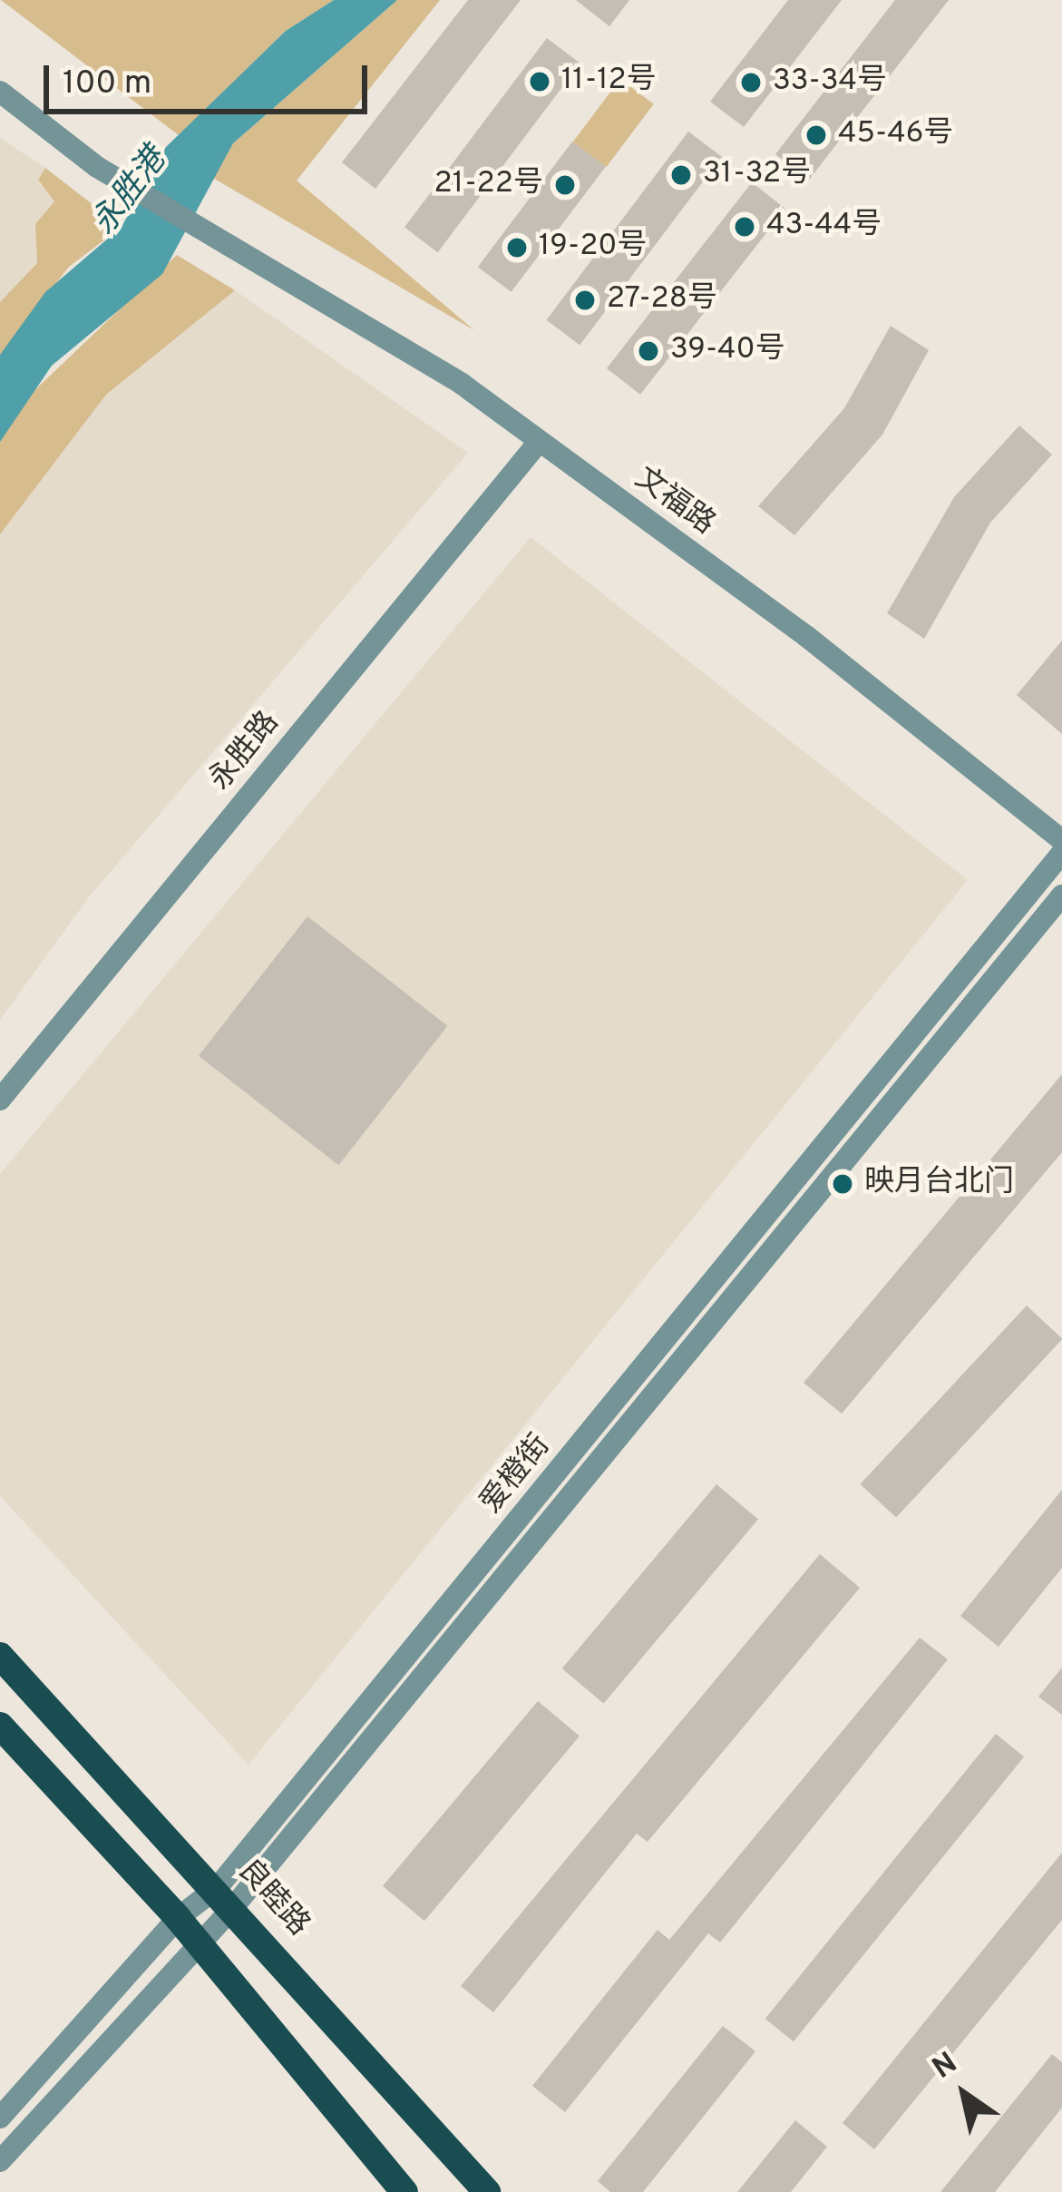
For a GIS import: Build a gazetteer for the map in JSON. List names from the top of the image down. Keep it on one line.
{"streets":{"main road":["良睦路"],"street":["文福路","永胜路","爱橙街"]},"crossings":[["文福路","永胜路"],["爱橙街","良睦路"]],"water":["永胜港"],"places":["11-12号","33-34号","45-46号","31-32号","21-22号","43-44号","19-20号","27-28号","39-40号","映月台北门"],"scale_bar":"100 m","north":"top left"}
